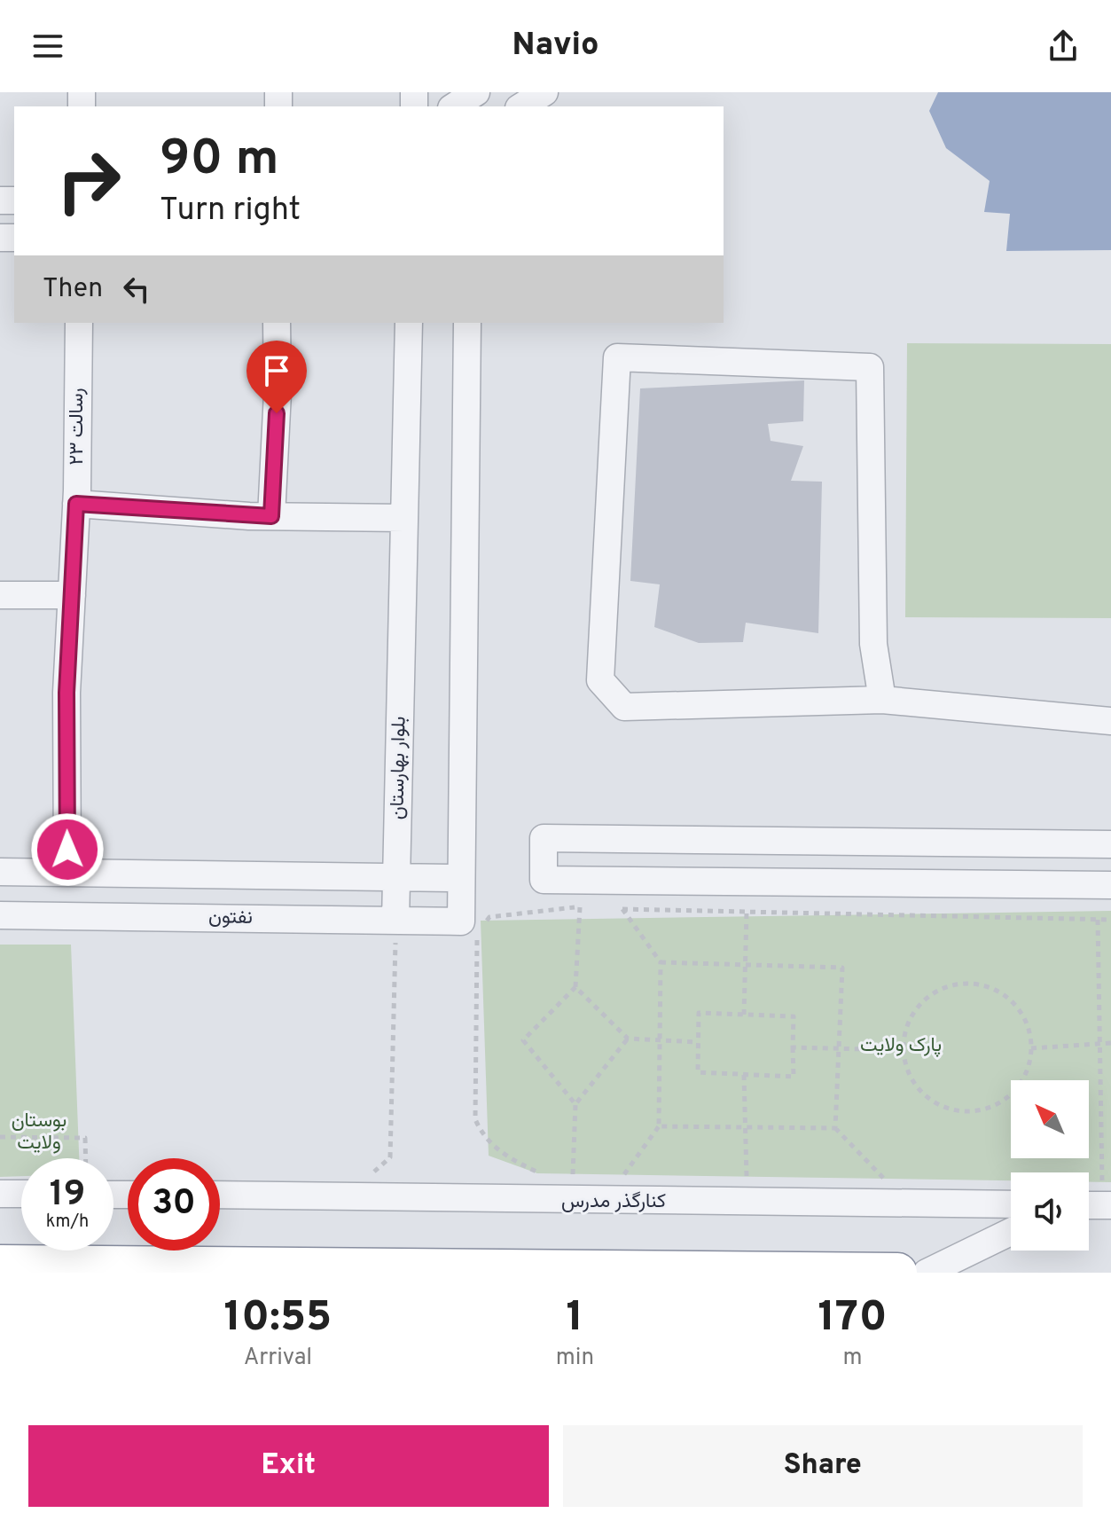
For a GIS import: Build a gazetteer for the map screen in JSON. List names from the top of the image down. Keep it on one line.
{"streets":{"street":["رسالت ۲۳","بلوار بهارستان","نفتون","کنارگذر مدرس"]},"crossings":[["بلوار بهارستان","نفتون"]],"parks":["پارک ولایت","بوستان ولایت"],"north":"top left","page":{"header":"Navio","turn":["90 m","Turn right"],"then":"Then","speed":"19 km/h","limit":"30","eta":["10:55","Arrival","1","min","170","m"],"buttons":["Exit","Share"]}}
